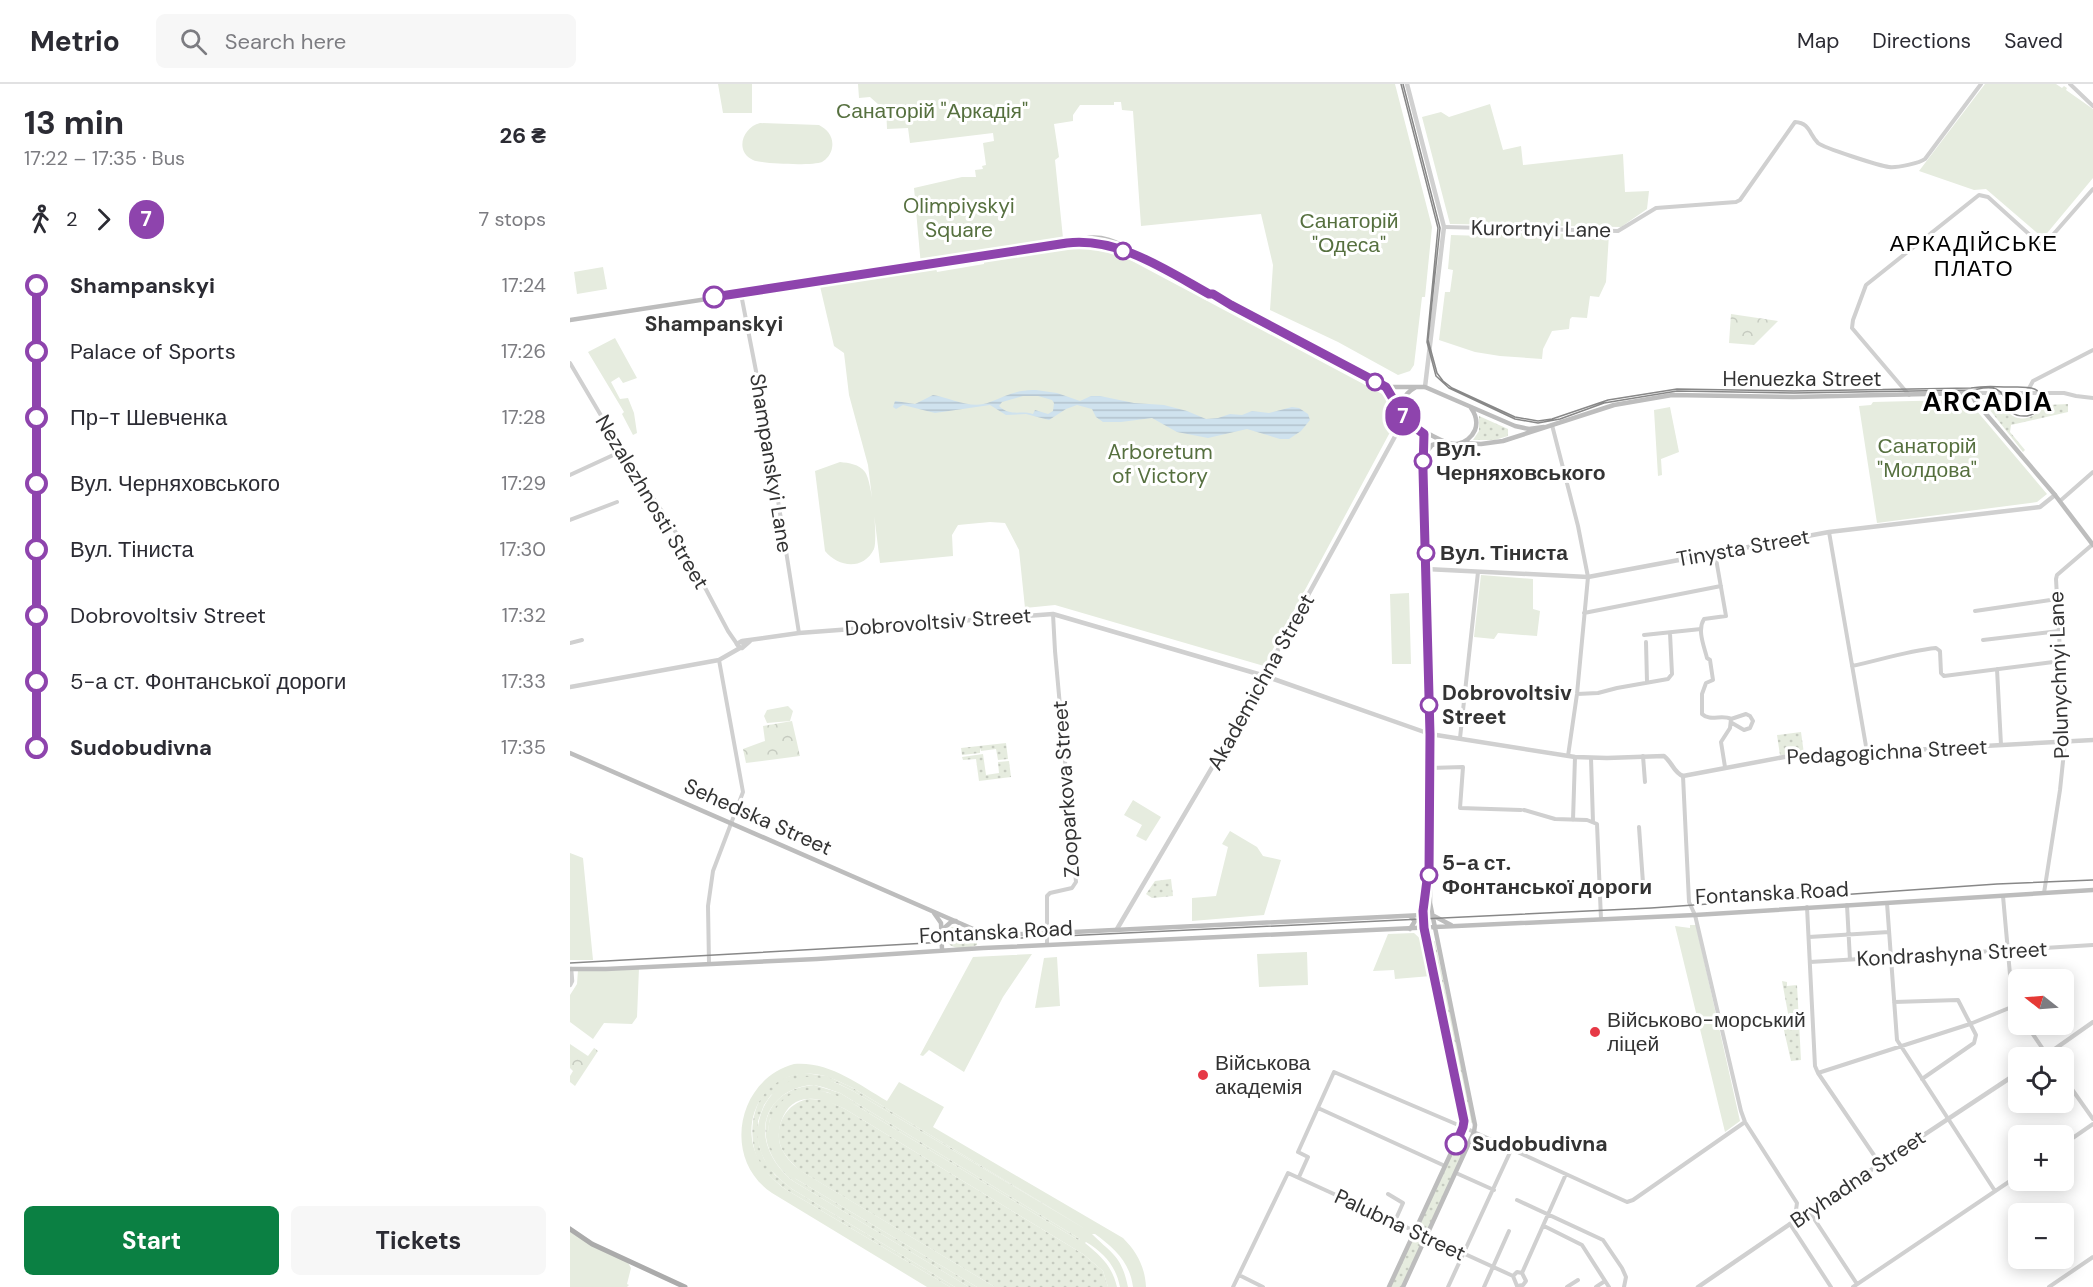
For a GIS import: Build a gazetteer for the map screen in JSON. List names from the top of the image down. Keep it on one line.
{"streets":{"main road":["Henuezka Street","Sehedska Street","Fontanska Road"],"street":["Kurortnyi Lane","Shampanskyi Lane","Nezalezhnosti Street","Tinysta Street","Dobrovoltsiv Street","Polunychnyi Lane","Akademichna Street","Pedagogichna Street","Zooparkova Street","Kondrashyna Street","Bryhadna Street","Palubna Street"]},"crossings":[["Shampanskyi Lane","Dobrovoltsiv Street"],["Nezalezhnosti Street","Dobrovoltsiv Street"],["Dobrovoltsiv Street","Akademichna Street"],["Dobrovoltsiv Street","Pedagogichna Street"],["Dobrovoltsiv Street","Zooparkova Street"],["Polunychnyi Lane","Pedagogichna Street"],["Polunychnyi Lane","Fontanska Road"],["Akademichna Street","Fontanska Road"],["Zooparkova Street","Fontanska Road"],["Sehedska Street","Fontanska Road"]],"districts":["АРКАДІЙСЬКЕ ПЛАТО","ARCADIA"],"parks":["Санаторій \"Аркадія\"","Olimpiyskyi Square","Санаторій \"Одеса\"","Санаторій \"Молдова\"","Arboretum of Victory"],"places":["Shampanskyi","Вул. Черняховського","Вул. Тіниста","Dobrovoltsiv Street","5-а ст. Фонтанської дороги","Військово-морський ліцей","Військова академія","Sudobudivna"],"lines":["bus line 7"],"north":"left","page":{"header":"Metrio","search":"Search here","nav":["Map","Directions","Saved"],"heading":["13 min","17:22 – 17:35 · Bus","26 ₴"],"on_map":"7","legs":["2","7","7 stops"],"list":[{"name":"Shampanskyi","value":"17:24"},{"name":"Palace of Sports","value":"17:26"},{"name":"Пр-т Шевченка","value":"17:28"},{"name":"Вул. Черняховського","value":"17:29"},{"name":"Вул. Тіниста","value":"17:30"},{"name":"Dobrovoltsiv Street","value":"17:32"},{"name":"5-а ст. Фонтанської дороги","value":"17:33"},{"name":"Sudobudivna","value":"17:35"}],"map_buttons":["+","−"],"buttons":["Start","Tickets"]}}
